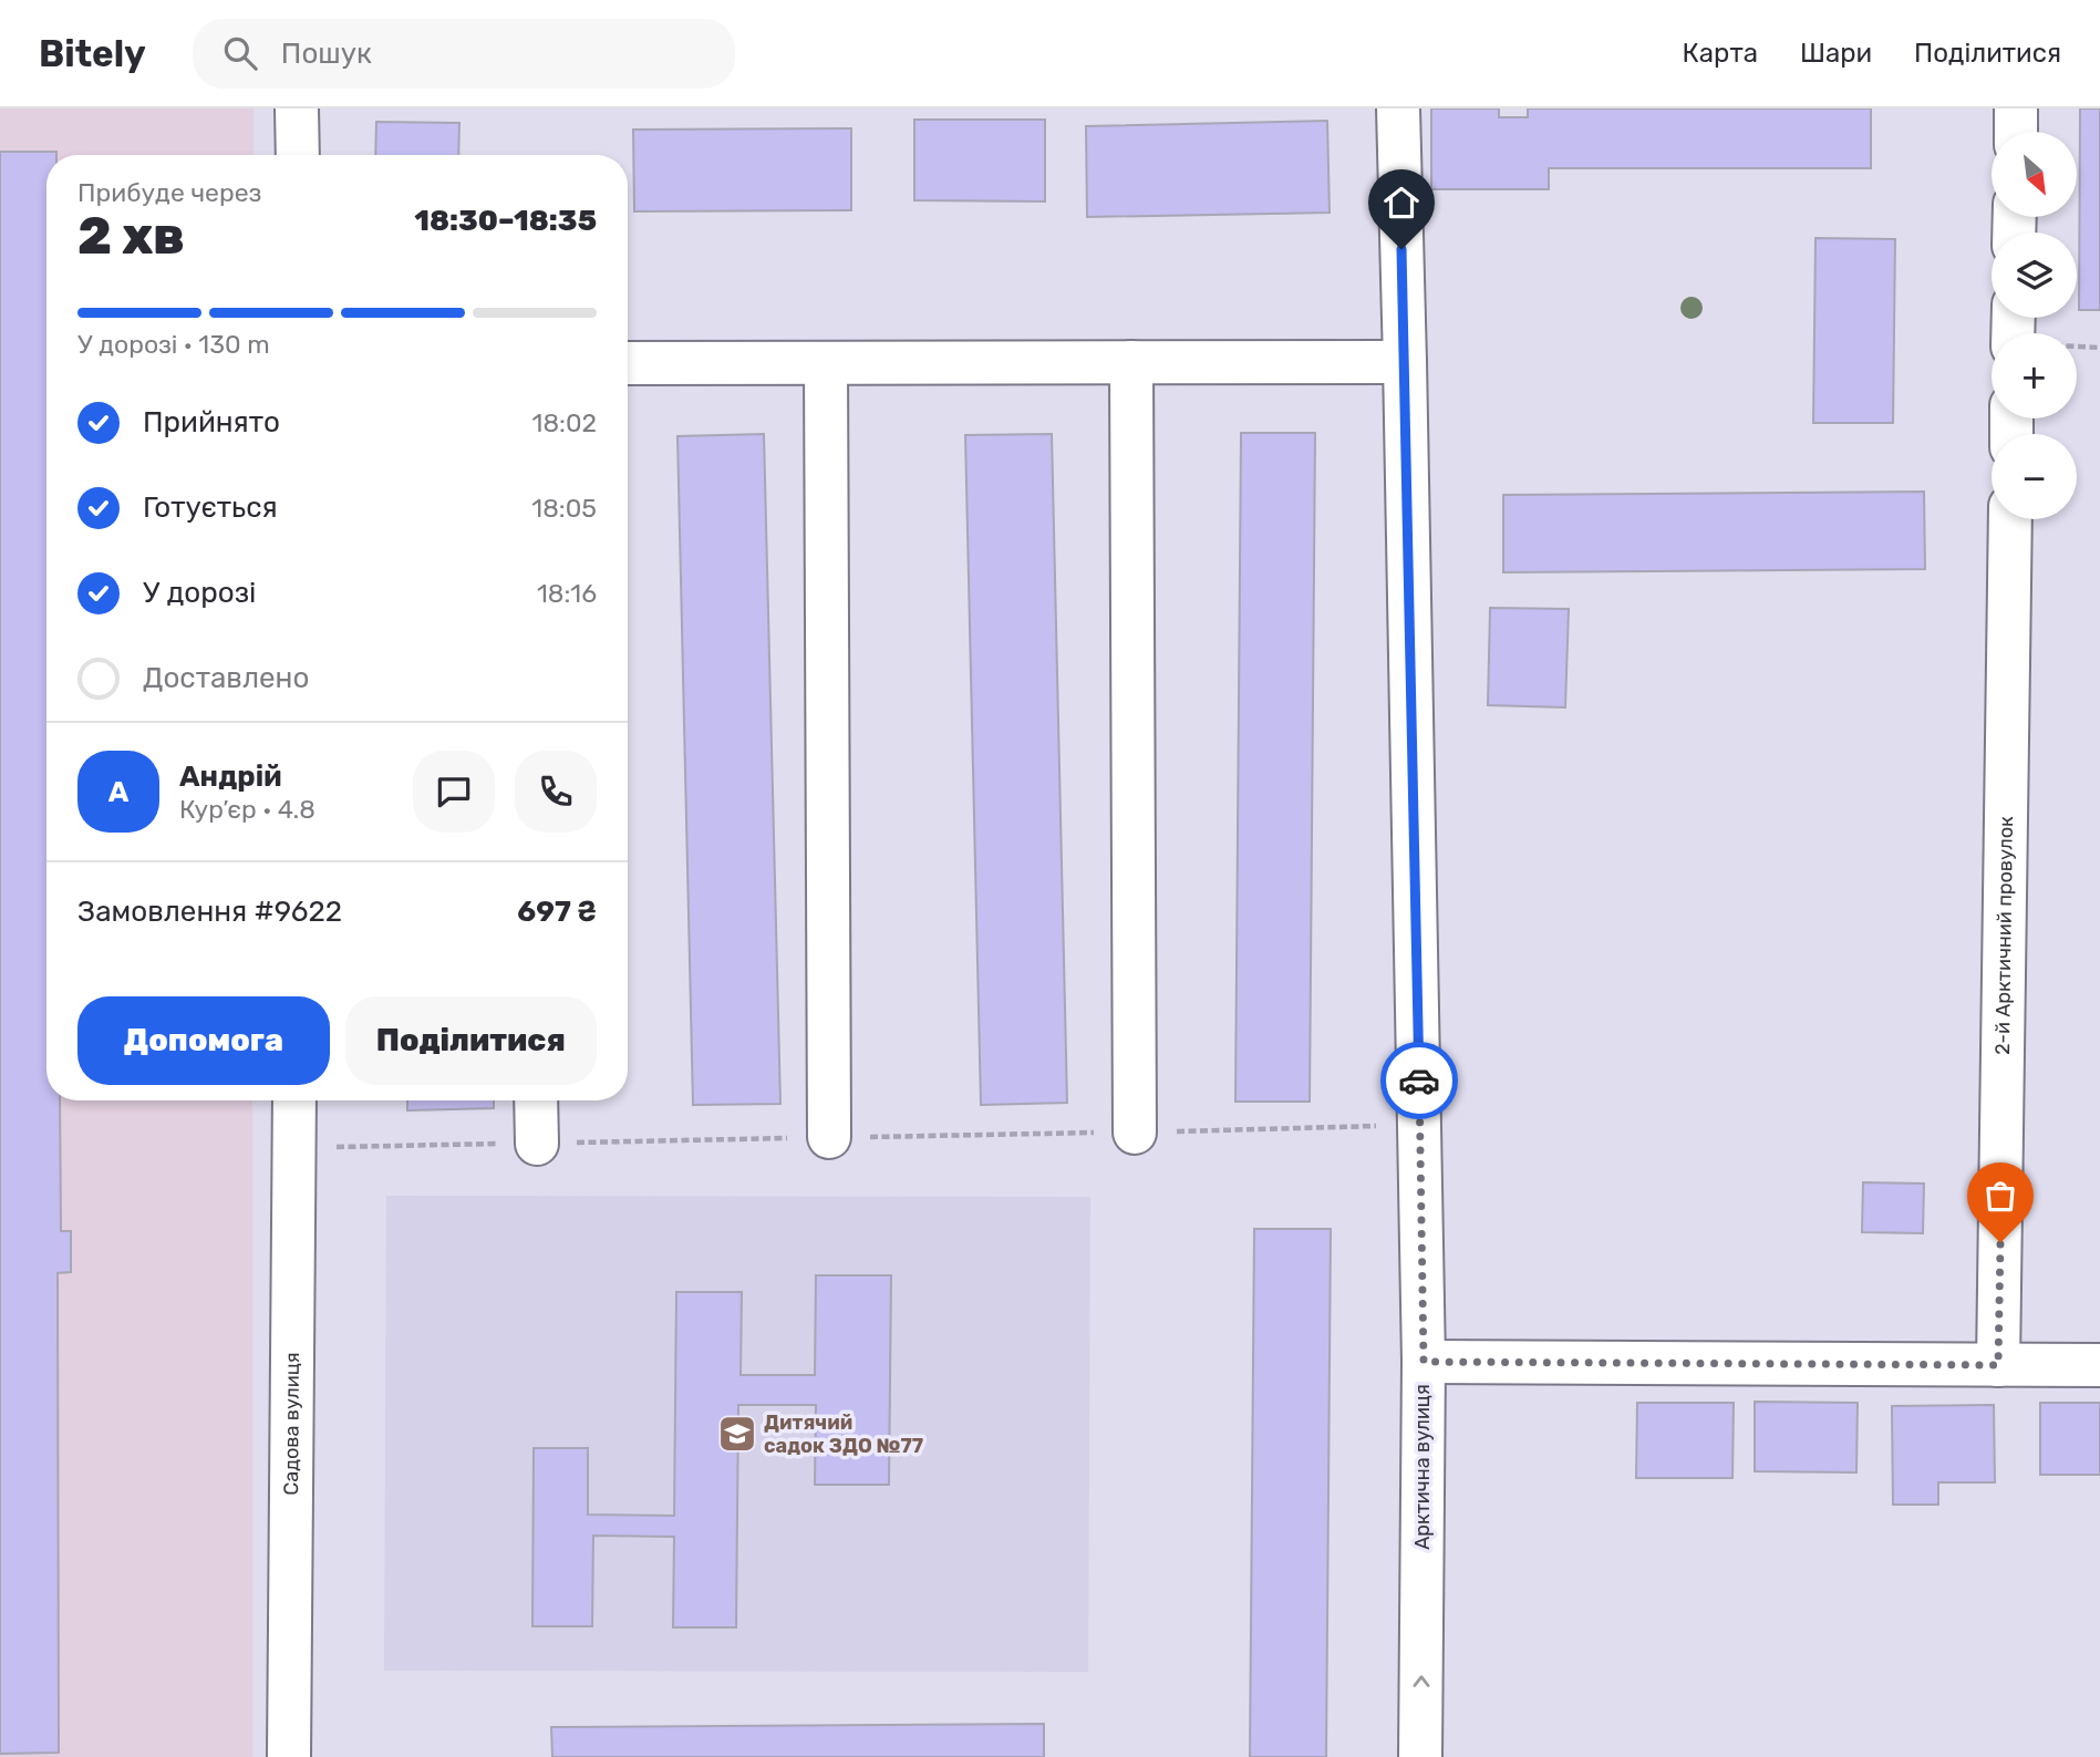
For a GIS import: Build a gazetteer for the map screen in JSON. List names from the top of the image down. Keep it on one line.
{"streets":{"street":["2-й Арктичний провулок","Садова вулиця","Арктична вулиця"]},"places":{"school or university":["Дитячий садок ЗДО №77"]},"north":"bottom right","page":{"header":"Bitely","search":"Пошук","nav":["Карта","Шари","Поділитися"],"map_buttons":["+","−"],"heading":["2 хв","Прибуде через","18:30–18:35"],"panel":["Андрій","Кур’єр · 4.8","Замовлення #9622","697 ₴"],"bar":"У дорозі · 130 m","list":[["Прийнято","18:02"],["Готується","18:05"],["У дорозі","18:16"],"Доставлено"],"round":"А","buttons":["Допомога","Поділитися"]}}
